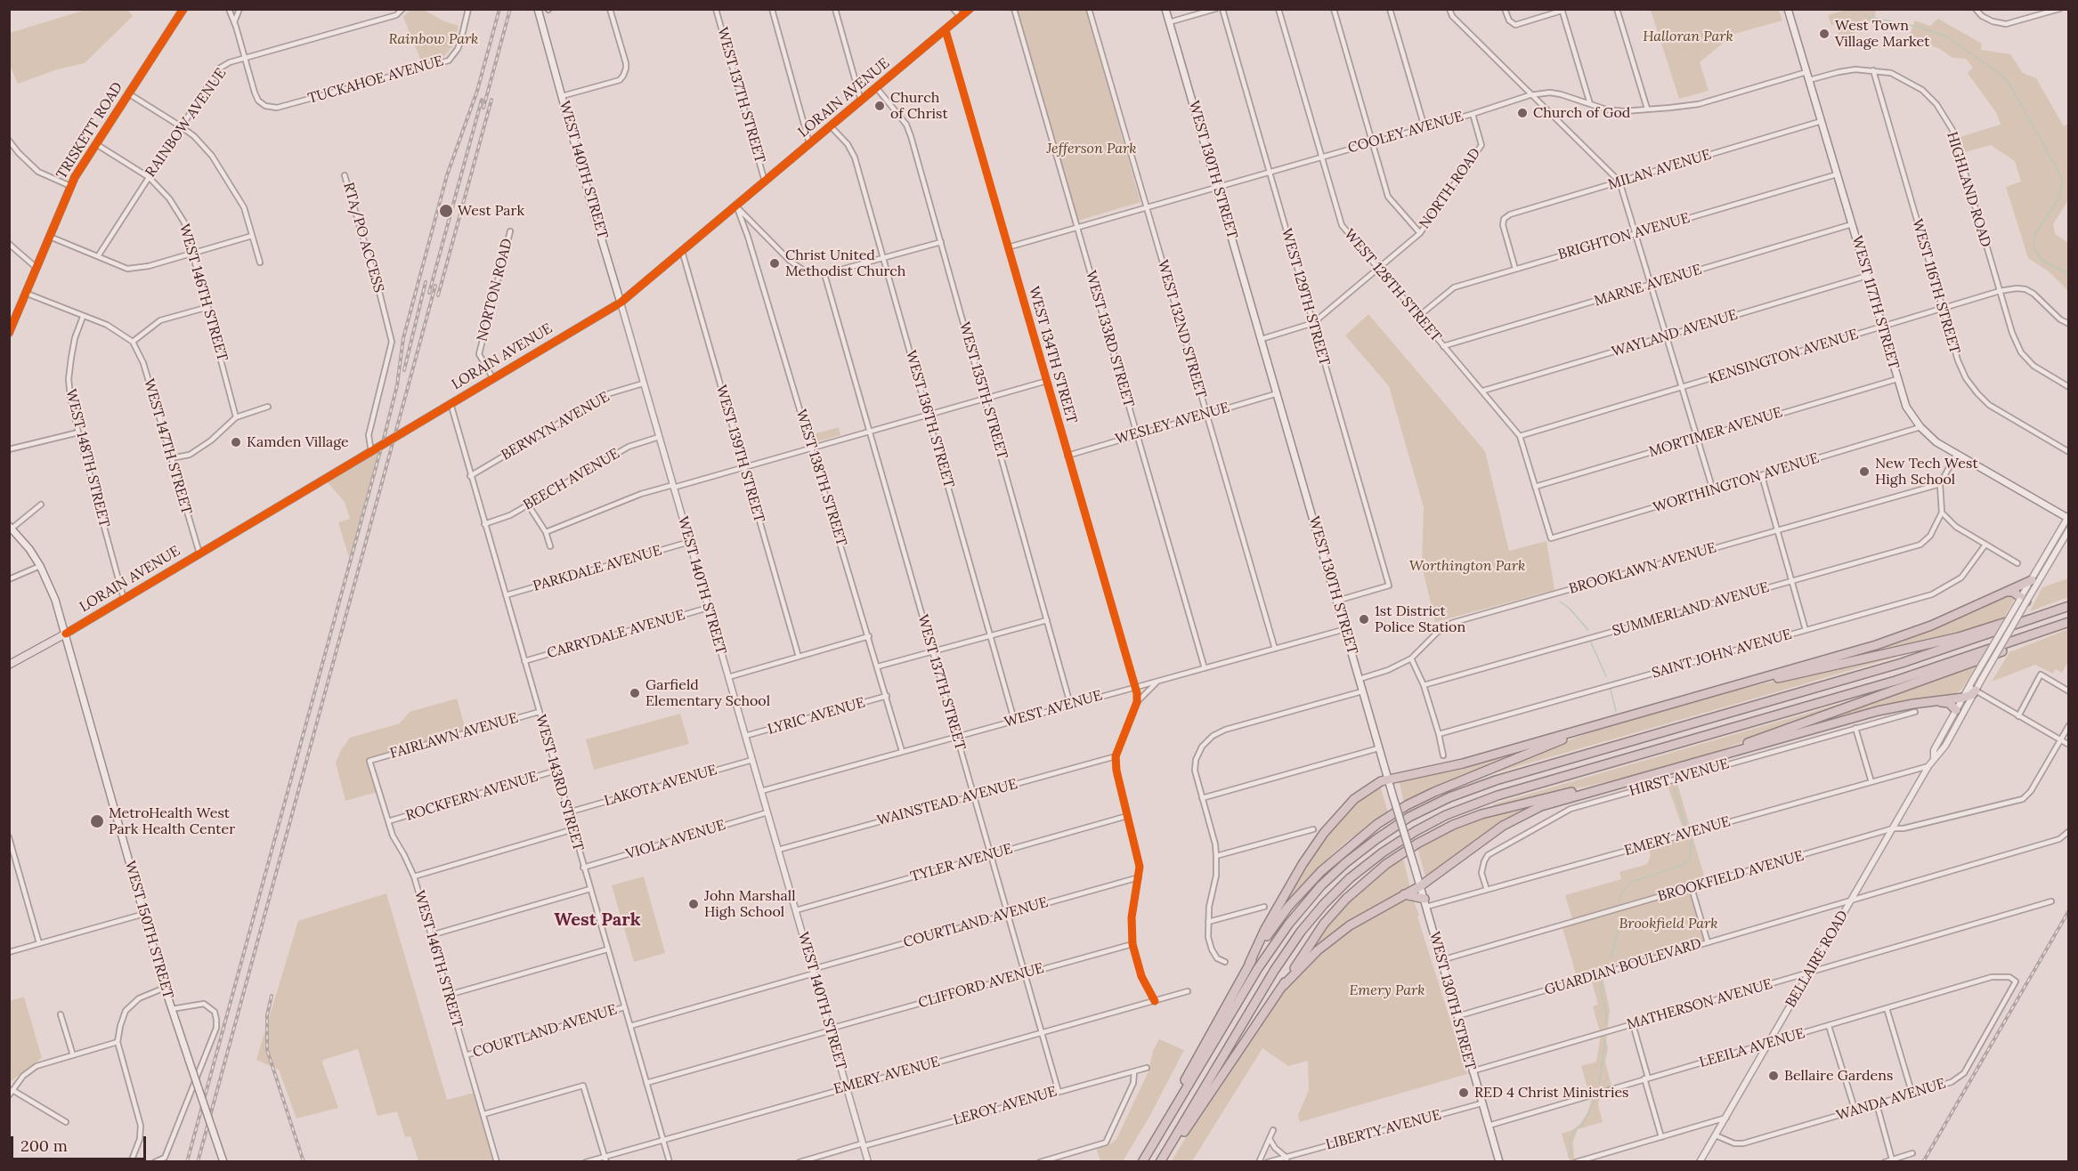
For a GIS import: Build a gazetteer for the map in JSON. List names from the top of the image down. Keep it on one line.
{"streets":{"main road":["LORAIN AVENUE","TRISKETT ROAD","WEST 140TH STREET","WEST 130TH STREET","WEST 117TH STREET","WEST 150TH STREET"],"street":["TUCKAHOE AVENUE","WEST 137TH STREET","RAINBOW AVENUE","COOLEY AVENUE","MILAN AVENUE","NORTH ROAD","HIGHLAND ROAD","BRIGHTON AVENUE","RTA/PO ACCESS","WEST 128TH STREET","MARNE AVENUE","WEST 116TH STREET","NORTON ROAD","WEST 146TH STREET","WEST 129TH STREET","WEST 132ND STREET","WAYLAND AVENUE","WEST 133RD STREET","WEST 134TH STREET","KENSINGTON AVENUE","WEST 135TH STREET","WEST 136TH STREET","WESLEY AVENUE","BERWYN AVENUE","MORTIMER AVENUE","WEST 147TH STREET","WEST 139TH STREET","WEST 148TH STREET","WEST 138TH STREET","BEECH AVENUE","WORTHINGTON AVENUE","PARKDALE AVENUE","BROOKLAWN AVENUE","SUMMERLAND AVENUE","CARRYDALE AVENUE","SAINT JOHN AVENUE","WEST AVENUE","LYRIC AVENUE","FAIRLAWN AVENUE","HIRST AVENUE","WEST 143RD STREET","LAKOTA AVENUE","ROCKFERN AVENUE","WAINSTEAD AVENUE","EMERY AVENUE","VIOLA AVENUE","TYLER AVENUE","BROOKFIELD AVENUE","COURTLAND AVENUE","BELLAIRE ROAD","GUARDIAN BOULEVARD","CLIFFORD AVENUE","MATHERSON AVENUE","LEEILA AVENUE","WANDA AVENUE","LEROY AVENUE","LIBERTY AVENUE"]},"crossings":[["TUCKAHOE AVENUE","RAINBOW AVENUE"],["WEST 137TH STREET","LORAIN AVENUE"],["WEST 137TH STREET","WEST AVENUE"],["WEST 137TH STREET","WAINSTEAD AVENUE"],["WEST 137TH STREET","EMERY AVENUE"],["WEST 137TH STREET","TYLER AVENUE"],["WEST 137TH STREET","COURTLAND AVENUE"],["WEST 137TH STREET","CLIFFORD AVENUE"],["WEST 137TH STREET","LEROY AVENUE"],["LORAIN AVENUE","WEST 140TH STREET"],["LORAIN AVENUE","RTA/PO ACCESS"],["LORAIN AVENUE","NORTON ROAD"],["LORAIN AVENUE","WEST 134TH STREET"],["LORAIN AVENUE","WEST 135TH STREET"],["LORAIN AVENUE","WEST 136TH STREET"],["LORAIN AVENUE","WEST 147TH STREET"],["LORAIN AVENUE","WEST 139TH STREET"],["LORAIN AVENUE","WEST 148TH STREET"],["LORAIN AVENUE","WEST 138TH STREET"],["LORAIN AVENUE","WEST 143RD STREET"],["LORAIN AVENUE","WEST 150TH STREET"],["RAINBOW AVENUE","WEST 146TH STREET"],["TRISKETT ROAD","WEST 146TH STREET"],["COOLEY AVENUE","WEST 130TH STREET"],["COOLEY AVENUE","NORTH ROAD"],["COOLEY AVENUE","WEST 128TH STREET"],["COOLEY AVENUE","WEST 129TH STREET"],["COOLEY AVENUE","WEST 117TH STREET"],["COOLEY AVENUE","WEST 132ND STREET"],["COOLEY AVENUE","WEST 133RD STREET"],["COOLEY AVENUE","WEST 134TH STREET"],["WEST 140TH STREET","BERWYN AVENUE"],["WEST 140TH STREET","BEECH AVENUE"],["WEST 140TH STREET","PARKDALE AVENUE"],["WEST 140TH STREET","CARRYDALE AVENUE"],["WEST 140TH STREET","WEST AVENUE"],["WEST 140TH STREET","LYRIC AVENUE"],["WEST 140TH STREET","LAKOTA AVENUE"],["WEST 140TH STREET","WAINSTEAD AVENUE"],["WEST 140TH STREET","EMERY AVENUE"],["WEST 140TH STREET","VIOLA AVENUE"],["WEST 140TH STREET","TYLER AVENUE"],["WEST 140TH STREET","COURTLAND AVENUE"],["WEST 140TH STREET","CLIFFORD AVENUE"],["WEST 140TH STREET","LEROY AVENUE"],["WEST 130TH STREET","NORTH ROAD"],["WEST 130TH STREET","WEST 129TH STREET"],["WEST 130TH STREET","WESLEY AVENUE"],["WEST 130TH STREET","BROOKLAWN AVENUE"],["WEST 130TH STREET","WEST AVENUE"],["WEST 130TH STREET","EMERY AVENUE"],["WEST 130TH STREET","BROOKFIELD AVENUE"],["WEST 130TH STREET","GUARDIAN BOULEVARD"],["WEST 130TH STREET","MATHERSON AVENUE"],["WEST 130TH STREET","LEEILA AVENUE"],["WEST 130TH STREET","LIBERTY AVENUE"],["MILAN AVENUE","BRIGHTON AVENUE"],["MILAN AVENUE","WEST 117TH STREET"],["NORTH ROAD","WEST 128TH STREET"],["NORTH ROAD","WEST 129TH STREET"],["HIGHLAND ROAD","WEST 116TH STREET"],["HIGHLAND ROAD","WEST 117TH STREET"],["HIGHLAND ROAD","KENSINGTON AVENUE"],["BRIGHTON AVENUE","WEST 128TH STREET"],["BRIGHTON AVENUE","WEST 117TH STREET"],["WEST 128TH STREET","MARNE AVENUE"],["WEST 128TH STREET","WAYLAND AVENUE"],["WEST 128TH STREET","KENSINGTON AVENUE"],["WEST 128TH STREET","MORTIMER AVENUE"],["WEST 128TH STREET","WORTHINGTON AVENUE"],["MARNE AVENUE","WEST 117TH STREET"],["WEST 116TH STREET","KENSINGTON AVENUE"],["WEST 146TH STREET","FAIRLAWN AVENUE"],["WEST 146TH STREET","ROCKFERN AVENUE"],["WEST 146TH STREET","COURTLAND AVENUE"],["WEST 117TH STREET","WAYLAND AVENUE"],["WEST 117TH STREET","KENSINGTON AVENUE"],["WEST 117TH STREET","MORTIMER AVENUE"],["WEST 117TH STREET","WORTHINGTON AVENUE"],["WEST 117TH STREET","BELLAIRE ROAD"],["WEST 132ND STREET","WESLEY AVENUE"],["WEST 132ND STREET","WEST AVENUE"],["WEST 133RD STREET","WESLEY AVENUE"],["WEST 133RD STREET","WEST AVENUE"],["WEST 134TH STREET","WESLEY AVENUE"],["WEST 134TH STREET","WEST AVENUE"],["WEST 135TH STREET","WEST AVENUE"],["WEST 136TH STREET","WEST AVENUE"],["BERWYN AVENUE","WEST 143RD STREET"],["WEST 138TH STREET","WEST AVENUE"],["WEST 138TH STREET","LYRIC AVENUE"],["BEECH AVENUE","WEST 143RD STREET"],["PARKDALE AVENUE","WEST 143RD STREET"],["CARRYDALE AVENUE","WEST 143RD STREET"],["FAIRLAWN AVENUE","WEST 143RD STREET"],["HIRST AVENUE","EMERY AVENUE"],["WEST 143RD STREET","LAKOTA AVENUE"],["WEST 143RD STREET","ROCKFERN AVENUE"],["WEST 143RD STREET","EMERY AVENUE"],["WEST 143RD STREET","VIOLA AVENUE"],["WEST 143RD STREET","COURTLAND AVENUE"],["WEST 143RD STREET","CLIFFORD AVENUE"],["EMERY AVENUE","BELLAIRE ROAD"],["BROOKFIELD AVENUE","BELLAIRE ROAD"],["BELLAIRE ROAD","GUARDIAN BOULEVARD"],["BELLAIRE ROAD","MATHERSON AVENUE"],["BELLAIRE ROAD","LEEILA AVENUE"],["BELLAIRE ROAD","WANDA AVENUE"],["LEEILA AVENUE","WANDA AVENUE"]],"districts":["West Park"],"parks":["Halloran Park","Rainbow Park","Jefferson Park","Worthington Park","Brookfield Park","Emery Park"],"places":["West Town Village Market","Church of Christ","Church of God","West Park","Christ United Methodist Church","Kamden Village","New Tech West High School","1st District Police Station","Garfield Elementary School","MetroHealth West Park Health Center","John Marshall High School","Bellaire Gardens","RED 4 Christ Ministries"],"scale_bar":"200 m"}
